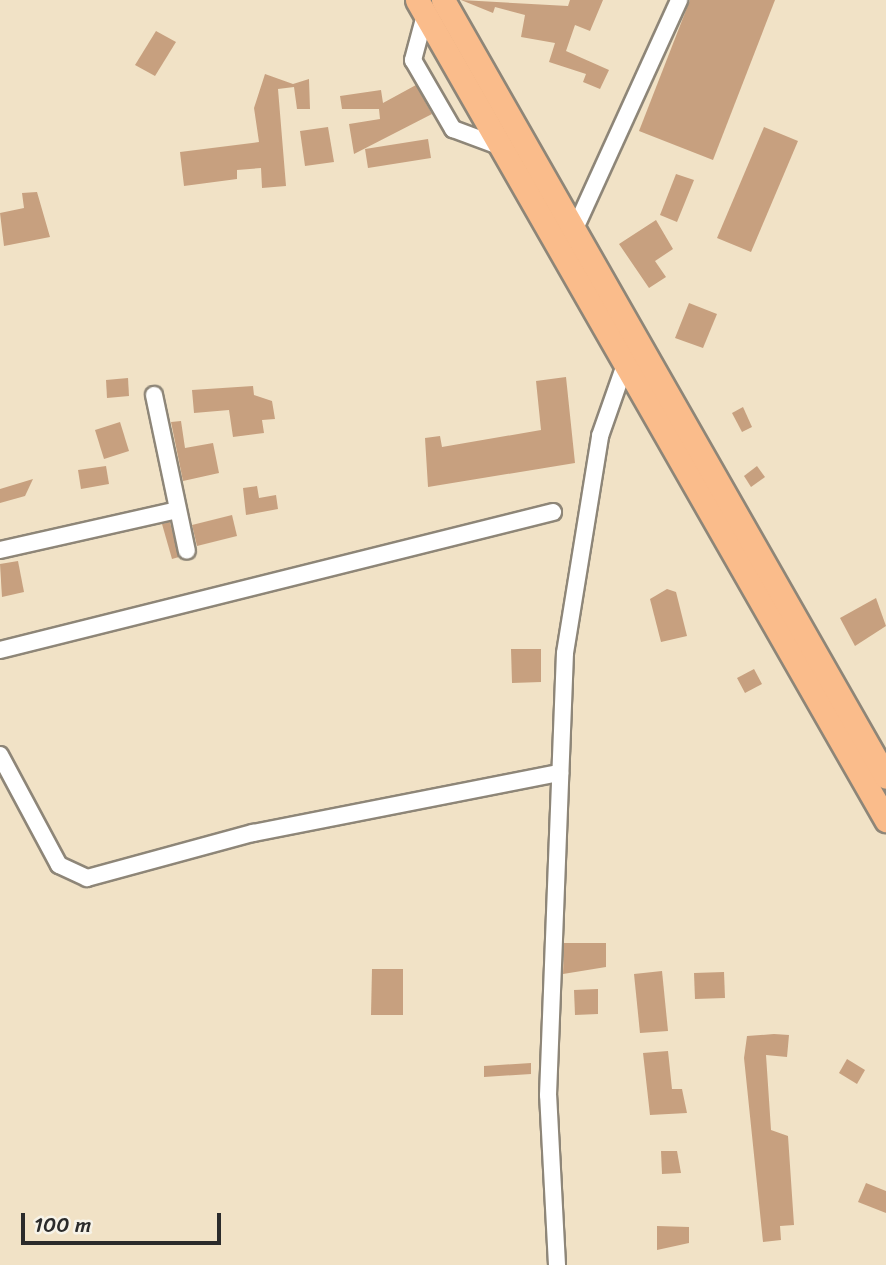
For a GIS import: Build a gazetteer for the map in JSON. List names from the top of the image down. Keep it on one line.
{"scale_bar":"100 m"}
